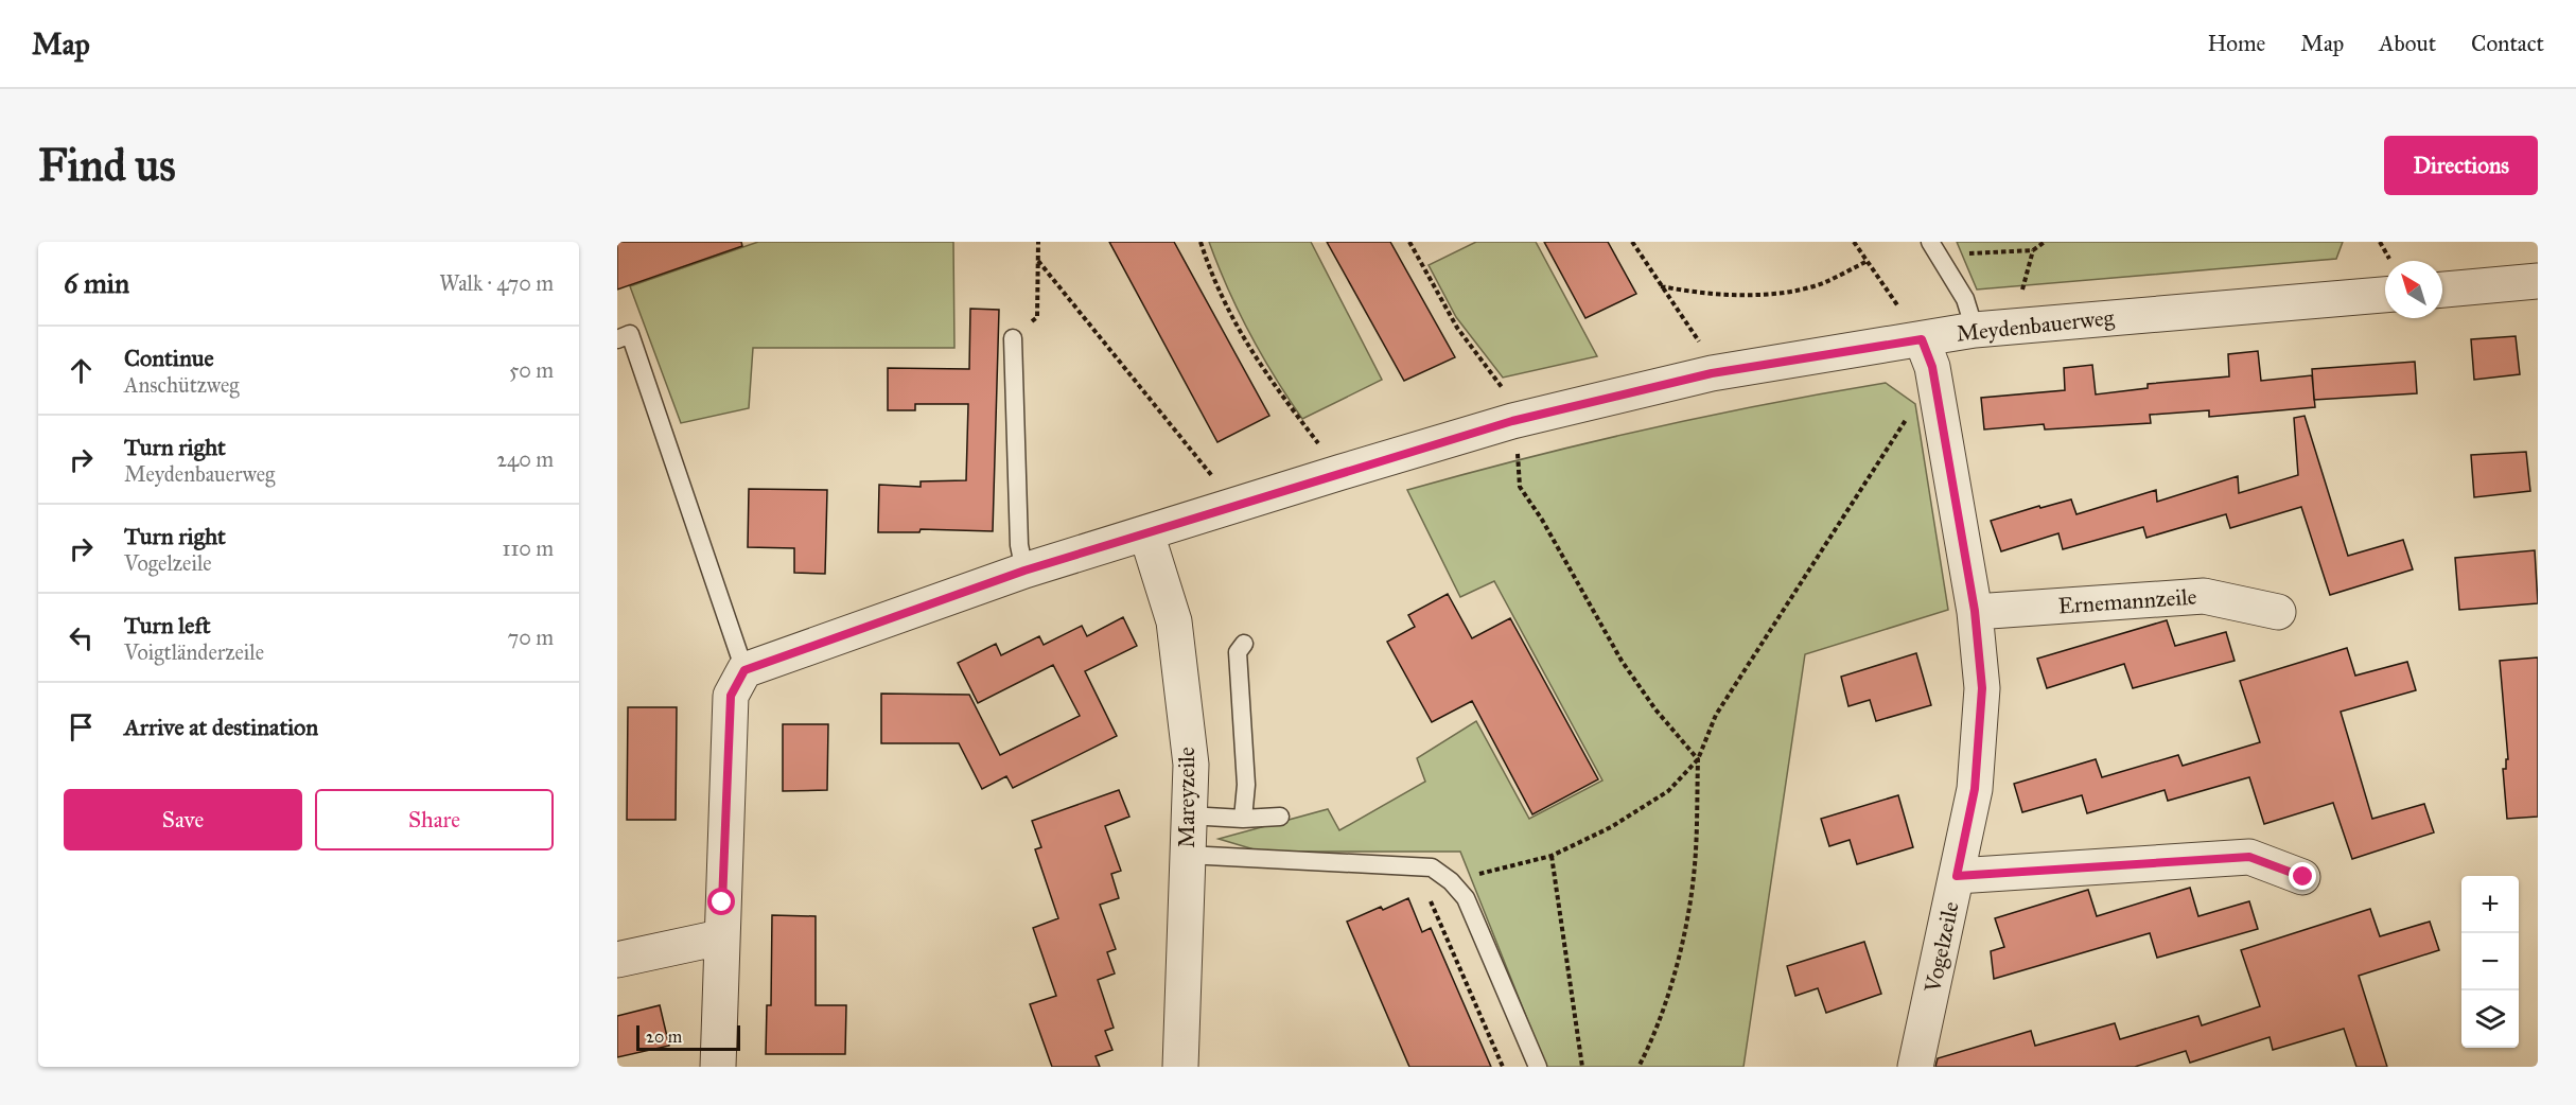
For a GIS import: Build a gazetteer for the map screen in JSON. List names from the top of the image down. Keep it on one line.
{"streets":{"street":["Meydenbauerweg","Ernemannzeile","Mareyzeile","Vogelzeile"]},"crossings":[["Meydenbauerweg","Mareyzeile"],["Meydenbauerweg","Vogelzeile"],["Ernemannzeile","Vogelzeile"]],"scale_bar":"20 m","north":"top left","page":{"header":"Map","nav":["Home","Map","About","Contact"],"buttons":["Directions",["Save","Share"]],"title":"Find us","heading":["6 min","Walk · 470 m"],"list":[["Continue","Anschützweg","50 m"],["Turn right","Meydenbauerweg","240 m"],["Turn right","Vogelzeile","110 m"],["Turn left","Voigtländerzeile","70 m"],"Arrive at destination"],"map_buttons":["+","−"],"scale":"20 m"}}
